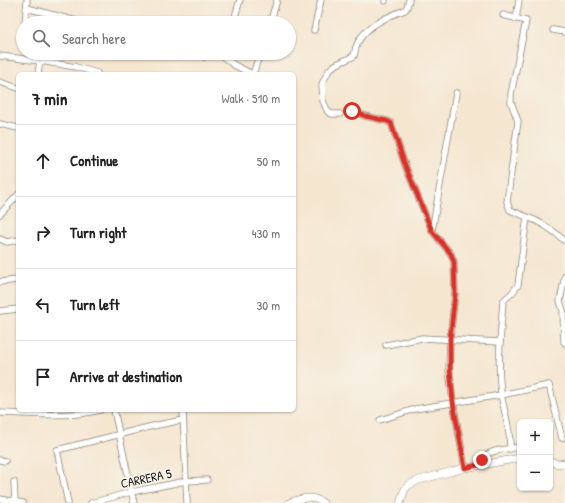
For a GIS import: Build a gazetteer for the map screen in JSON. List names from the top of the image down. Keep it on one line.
{"streets":{"street":["CARRERA 5"]},"page":{"search":"Search here","heading":["7 min","Walk · 510 m"],"list":[["Continue","50 m"],["Turn right","430 m"],["Turn left","30 m"],"Arrive at destination"],"map_buttons":["+","−"]}}
